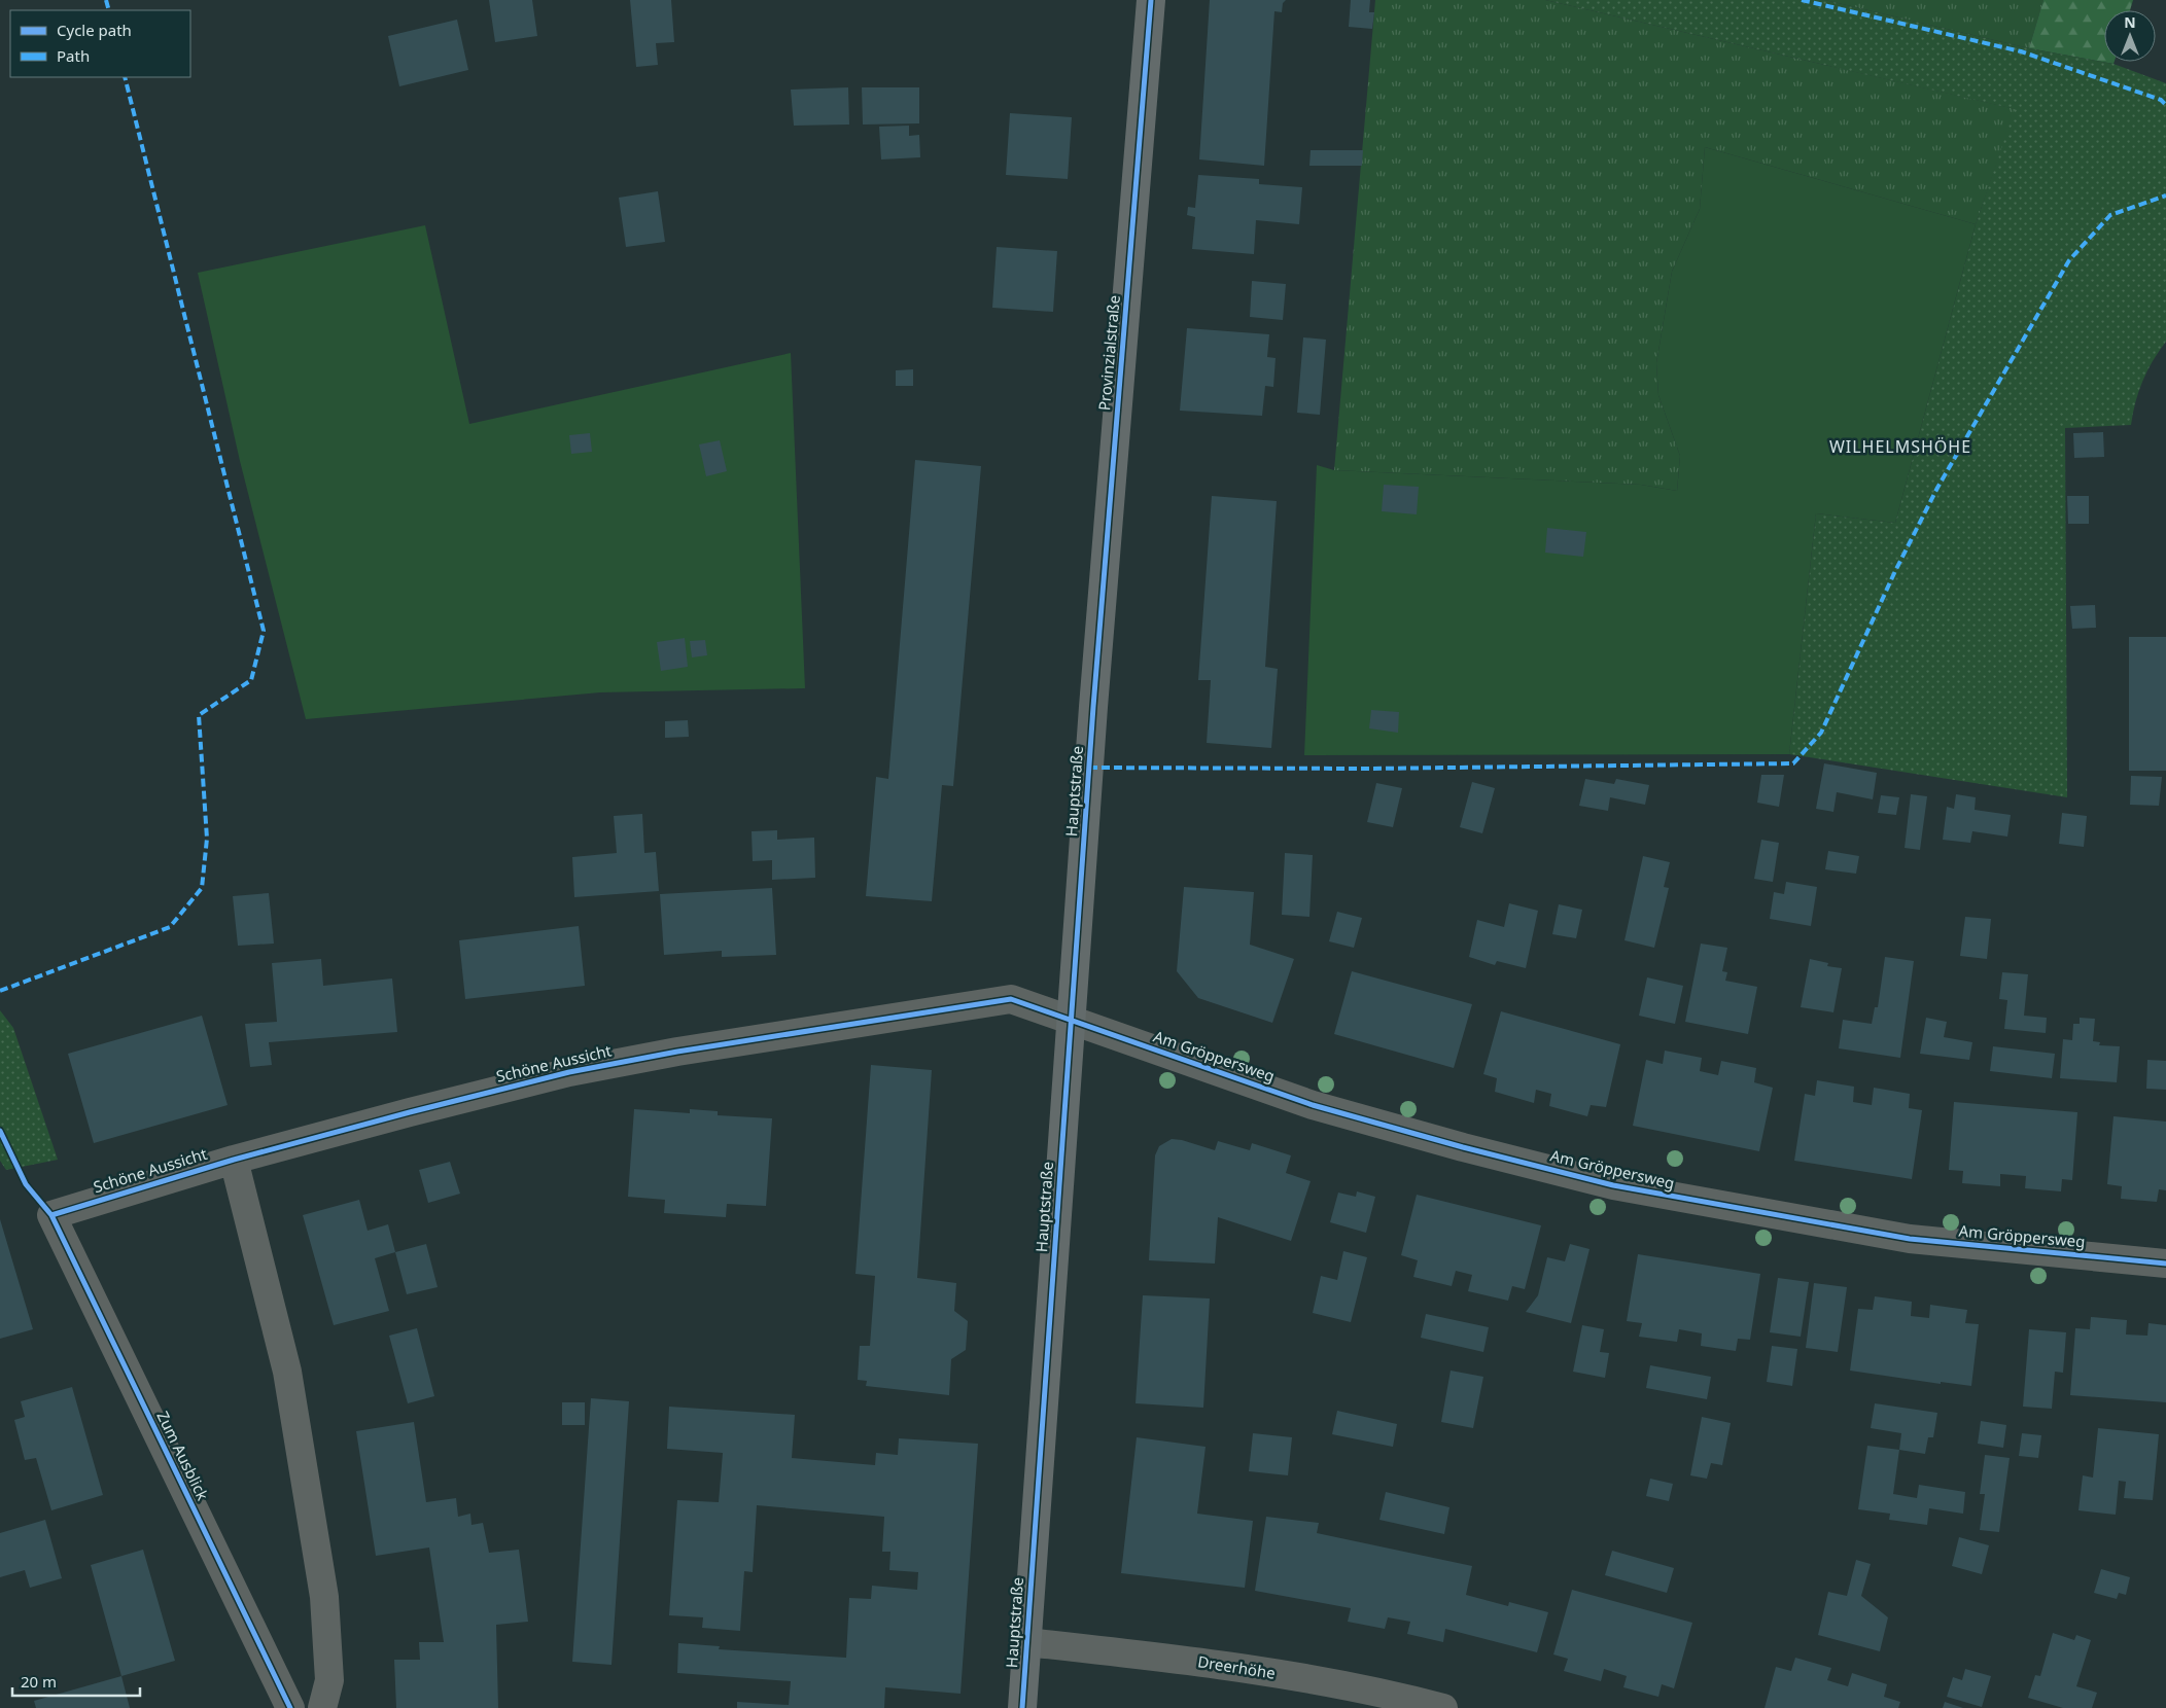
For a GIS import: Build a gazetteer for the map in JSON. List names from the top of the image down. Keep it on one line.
{"streets":{"main road":["Provinzialstraße","Hauptstraße"],"street":["Am Gröppersweg","Schöne Aussicht","Zum Ausblick","Dreerhöhe"]},"crossings":[["Provinzialstraße","Hauptstraße"],["Hauptstraße","Am Gröppersweg"],["Hauptstraße","Schöne Aussicht"],["Hauptstraße","Dreerhöhe"],["Am Gröppersweg","Schöne Aussicht"],["Schöne Aussicht","Zum Ausblick"]],"districts":["WILHELMSHÖHE"],"legend":["Cycle path","Path"],"scale_bar":"20 m","north":"top"}
